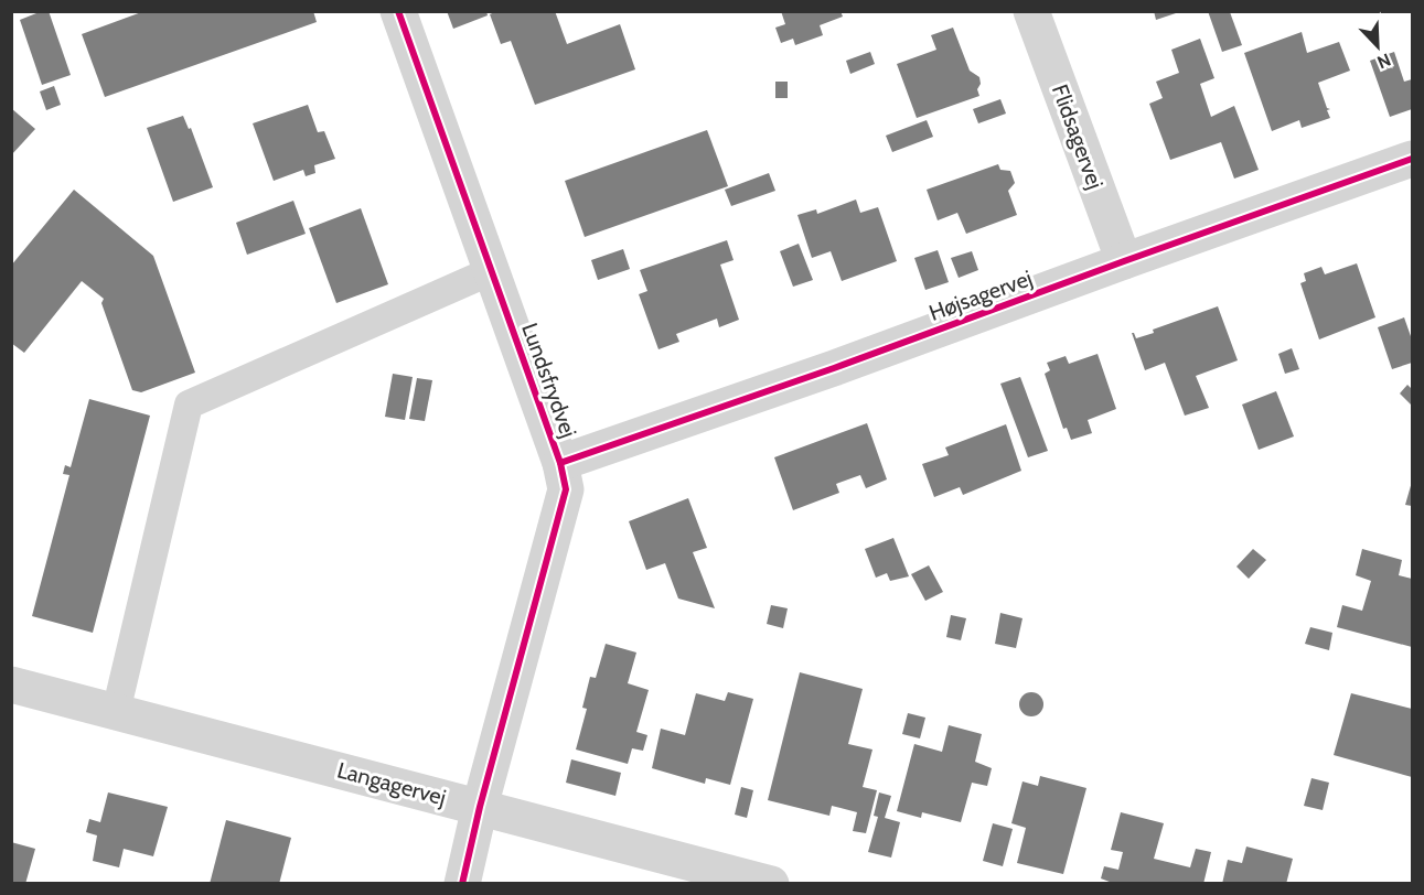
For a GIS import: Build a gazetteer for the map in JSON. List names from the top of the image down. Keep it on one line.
{"streets":{"street":["Flidsagervej","Højsagervej","Lundsfrydvej","Langagervej"]},"crossings":[["Flidsagervej","Højsagervej"],["Højsagervej","Lundsfrydvej"],["Lundsfrydvej","Langagervej"]],"north":"bottom right"}
